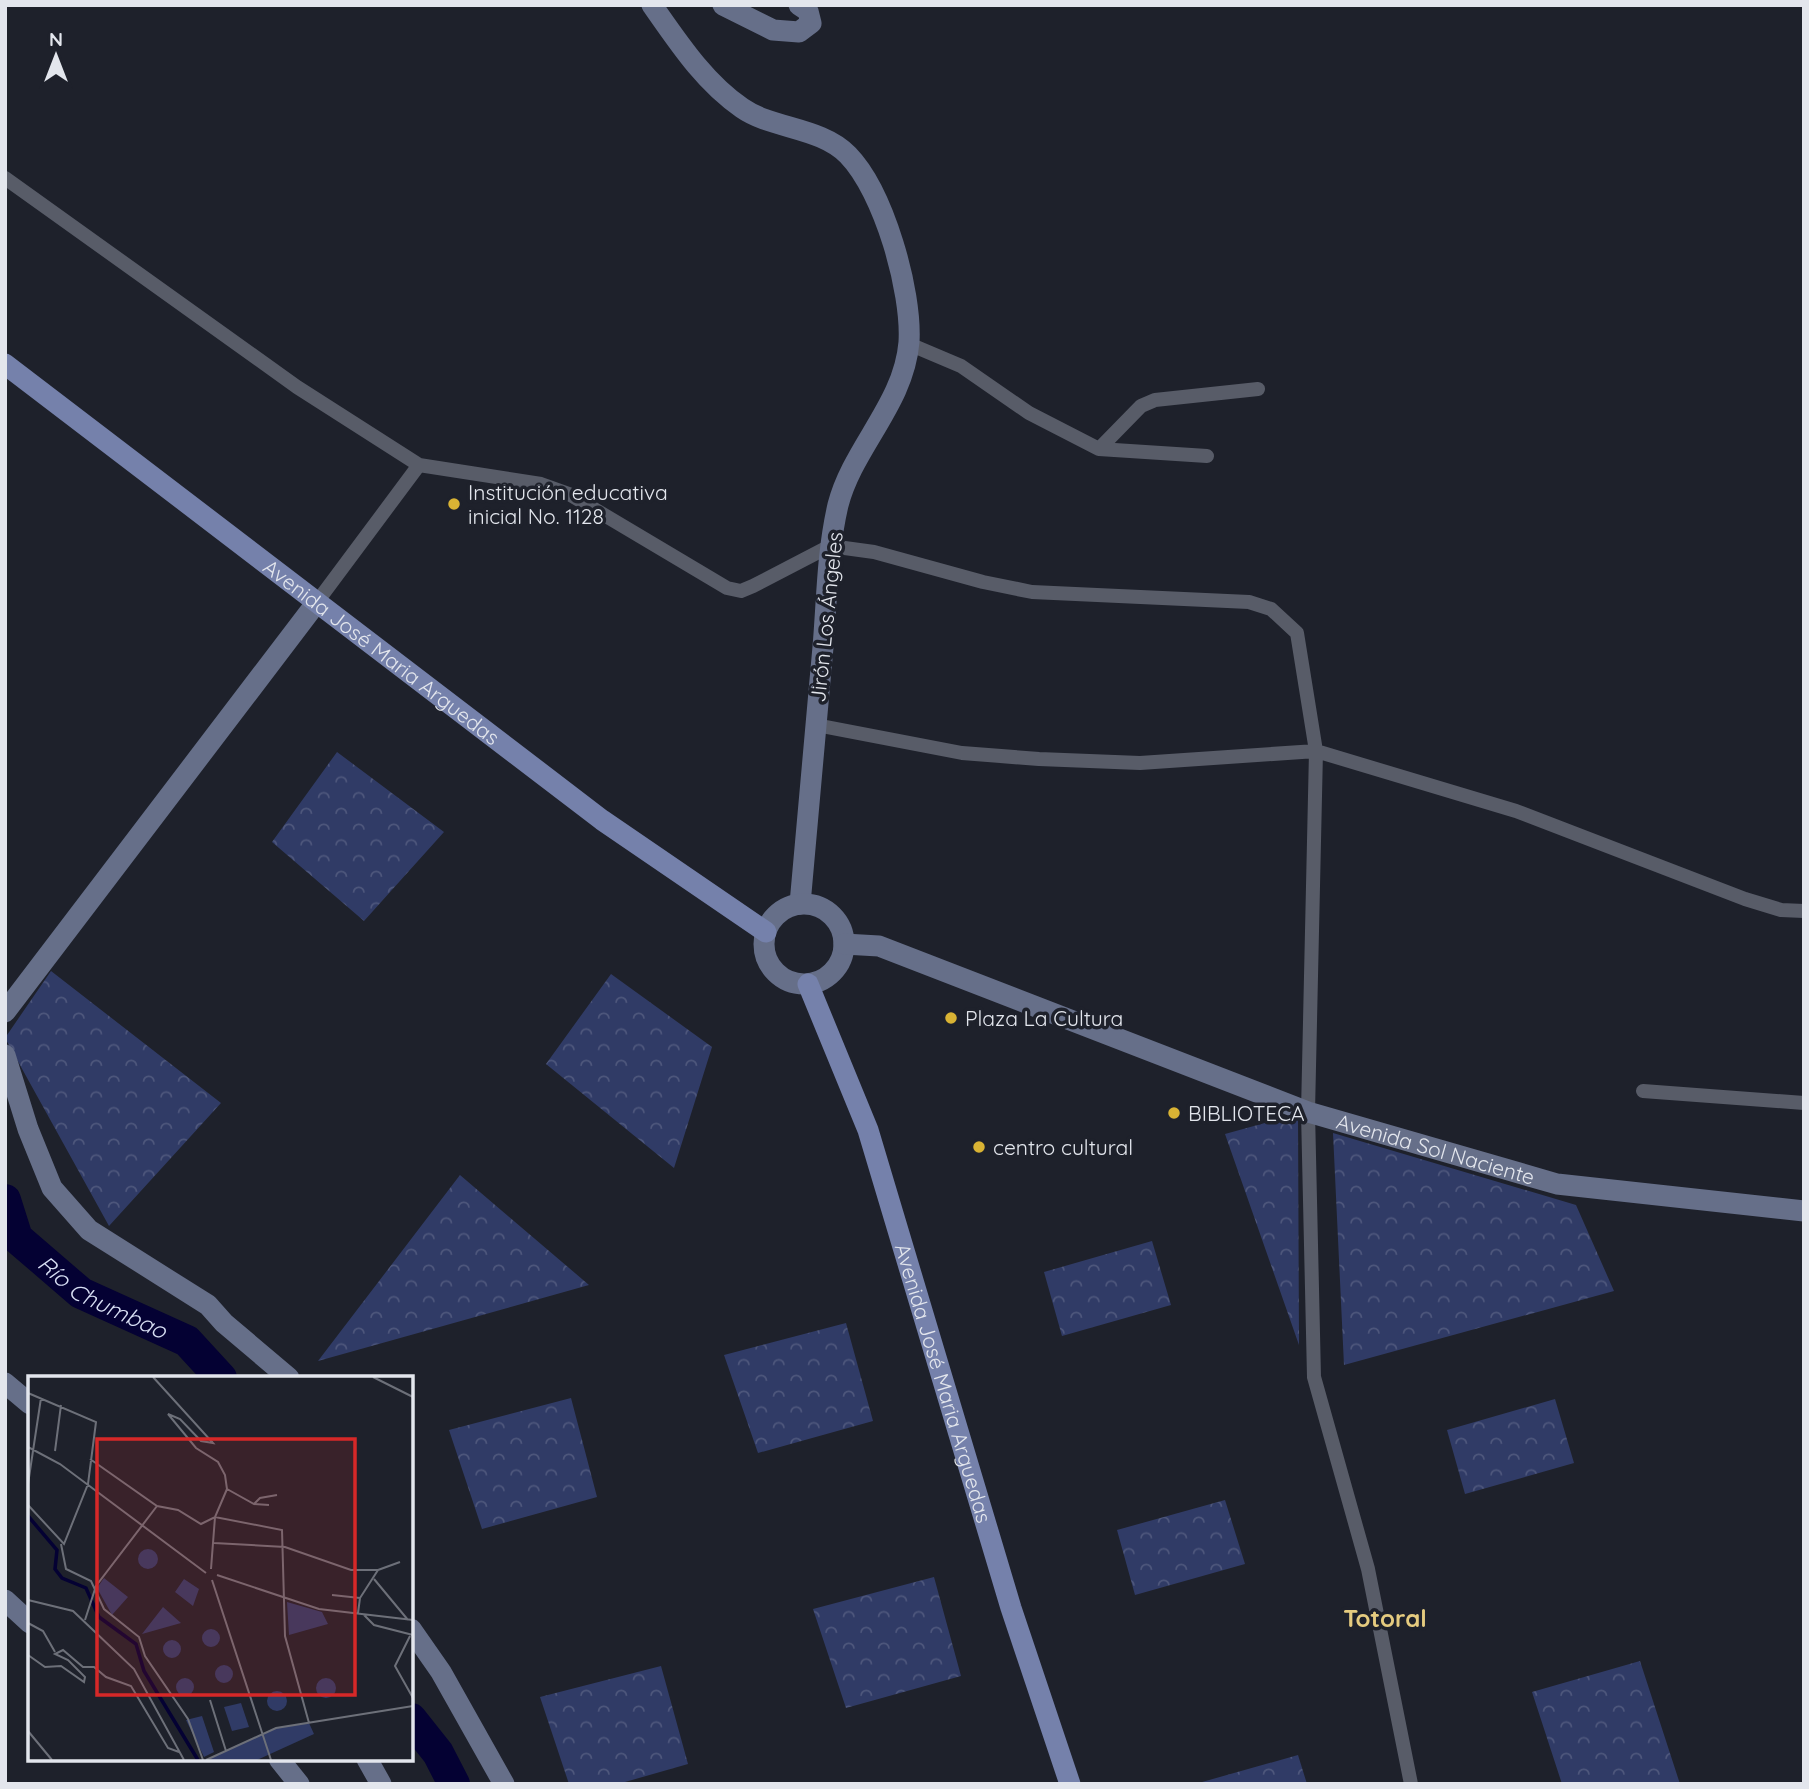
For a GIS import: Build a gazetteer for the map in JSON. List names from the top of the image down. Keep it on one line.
{"streets":{"main road":["Avenida José Maria Arguedas"],"street":["Jirón Los Ángeles","Avenida Sol Naciente"]},"crossings":[["Jirón Los Ángeles","Avenida José Maria Arguedas"],["Jirón Los Ángeles","Avenida Sol Naciente"],["Avenida José Maria Arguedas","Avenida Sol Naciente"]],"districts":["Totoral"],"water":["Río Chumbao"],"places":["Institución educativa inicial No. 1128","Plaza La Cultura","BIBLIOTECA","centro cultural"],"north":"top"}
